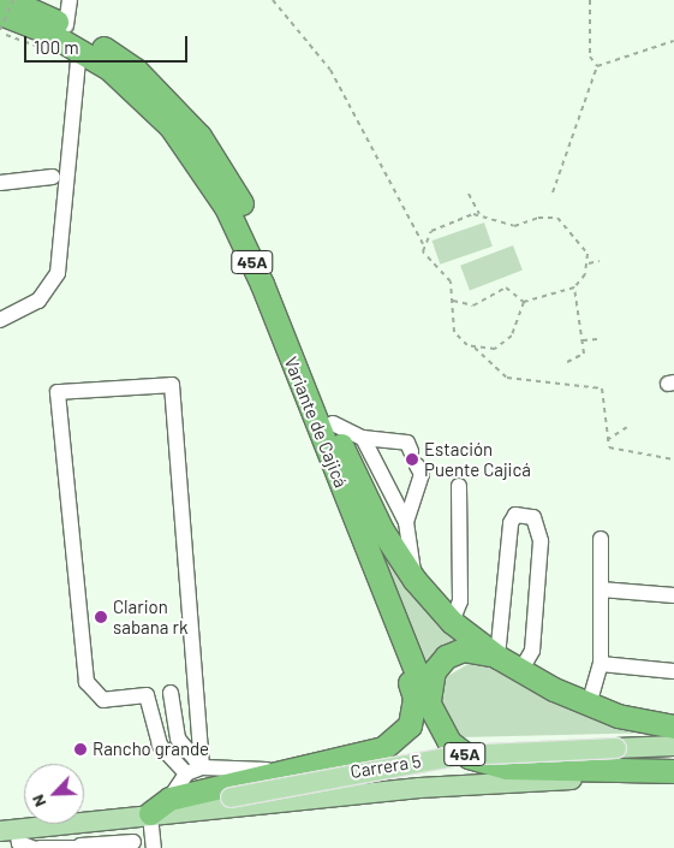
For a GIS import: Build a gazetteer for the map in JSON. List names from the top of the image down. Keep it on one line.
{"streets":{"highway":["45A","Variante de Cajicá"],"main road":["Carrera 5"]},"crossings":[["45A","Variante de Cajicá"],["45A","Carrera 5"],["Variante de Cajicá","Carrera 5"]],"places":["Estación Puente Cajicá","Clarion sabana rk","Rancho grande"],"scale_bar":"100 m","north":"bottom left"}
